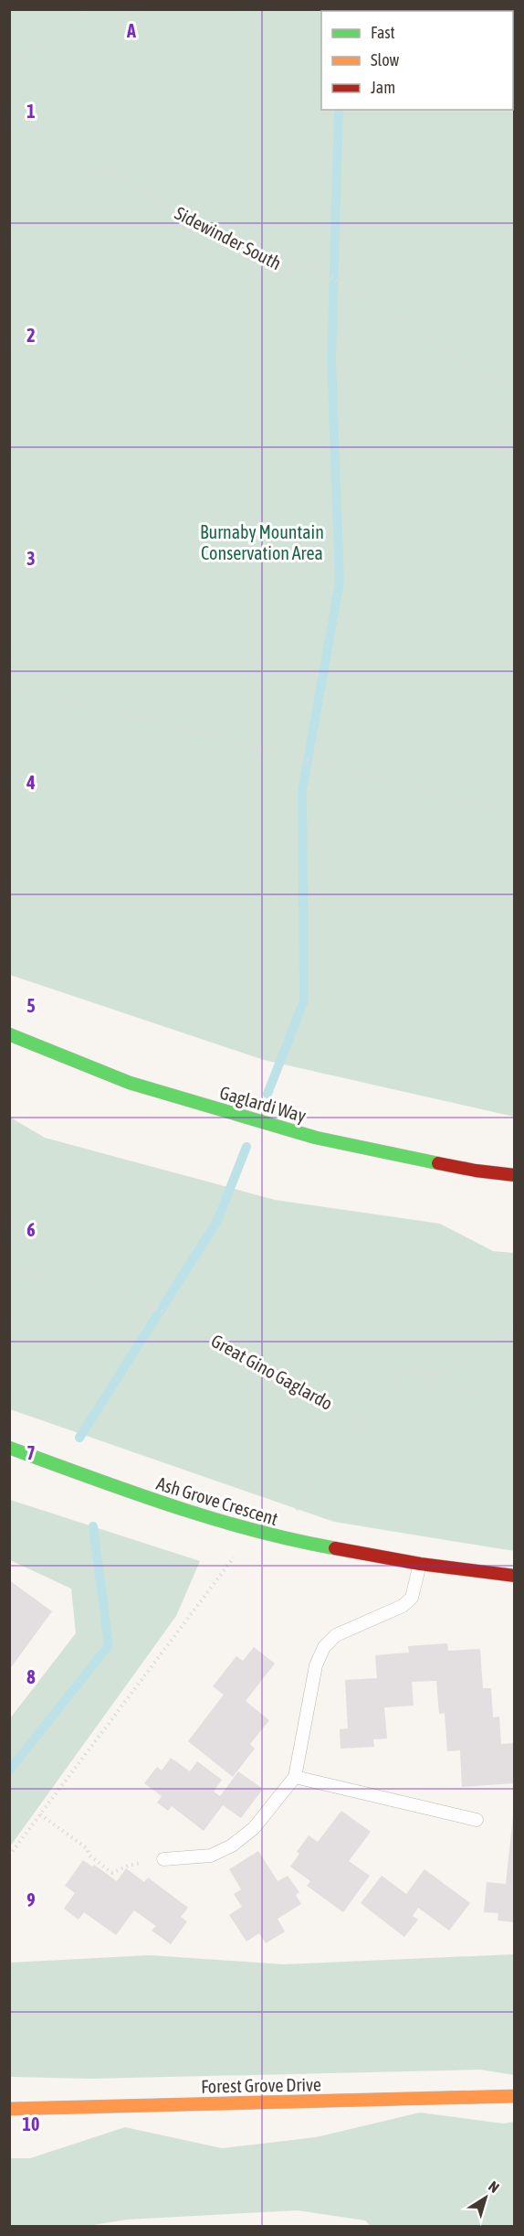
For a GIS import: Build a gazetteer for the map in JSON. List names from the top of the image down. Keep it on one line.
{"streets":{"street":["Gaglardi Way","Ash Grove Crescent","Forest Grove Drive"],"path":["Sidewinder South","Great Gino Gaglardo"]},"parks":["Burnaby Mountain Conservation Area"],"legend":["Fast","Slow","Jam"],"north":"top right","grid":{"columns":["A"],"rows":["1","2","3","4","5","6","7","8","9","10"]}}
